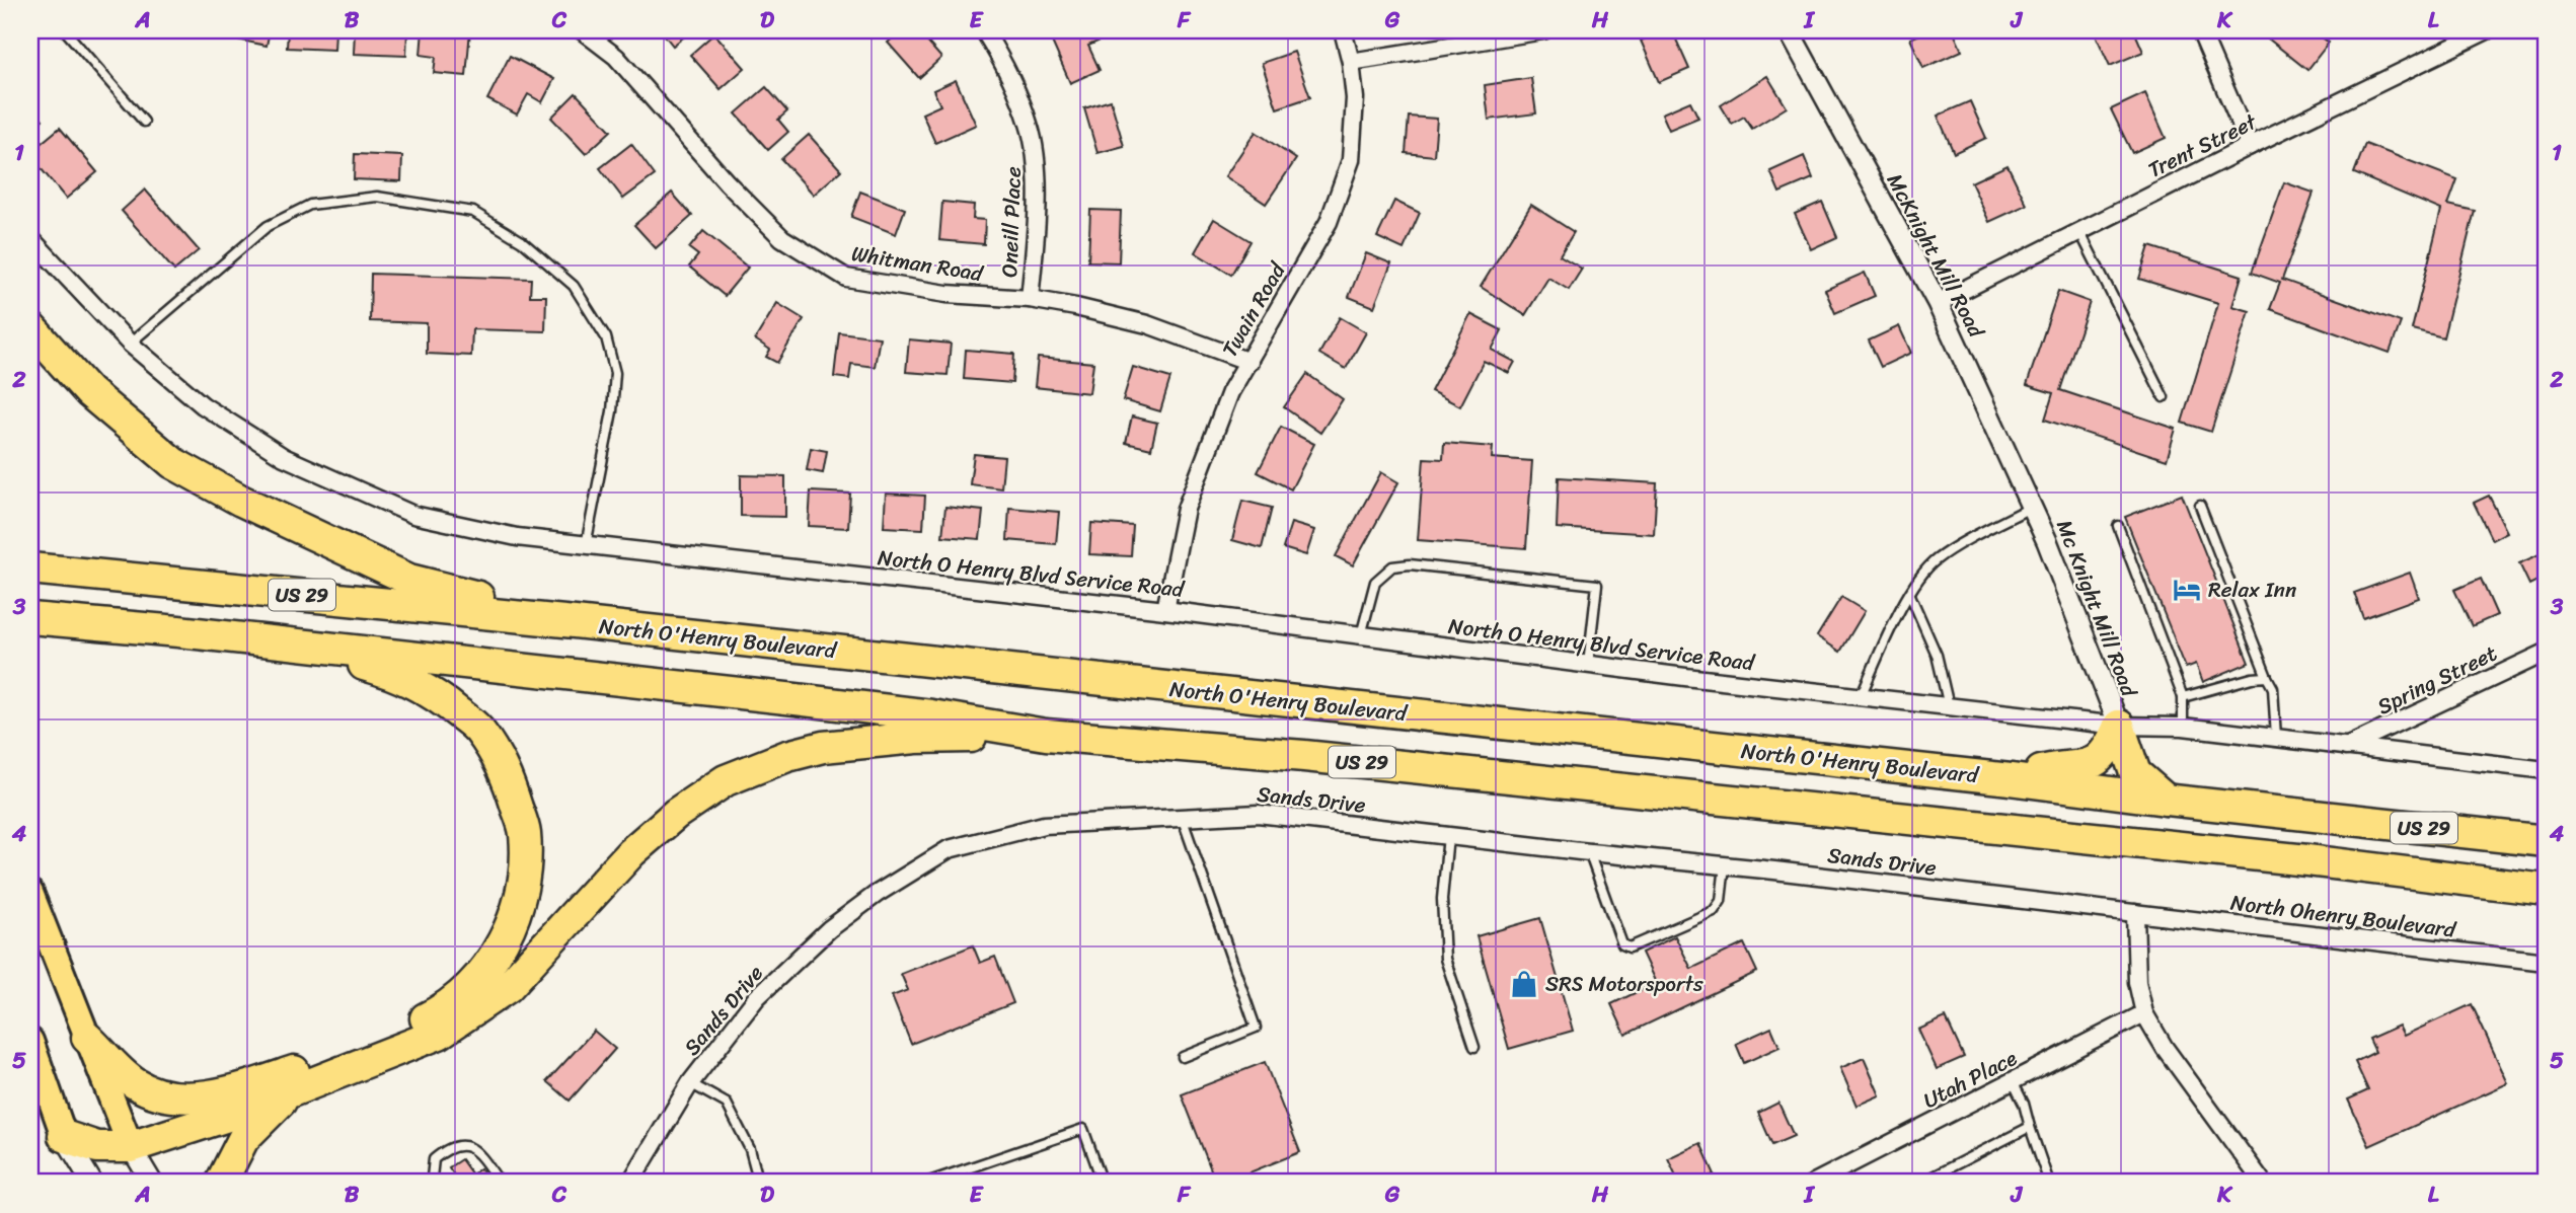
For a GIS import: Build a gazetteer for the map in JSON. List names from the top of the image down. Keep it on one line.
{"streets":{"highway":["US 29","North O'Henry Boulevard"],"street":["Trent Street","Oneill Place","McKnight Mill Road","Whitman Road","Twain Road","North O Henry Blvd Service Road","Mc Knight Mill Road","Spring Street","Sands Drive","North Ohenry Boulevard","Utah Place"]},"crossings":[["Trent Street","McKnight Mill Road"],["Oneill Place","Whitman Road"],["McKnight Mill Road","Mc Knight Mill Road"],["Whitman Road","Twain Road"],["Twain Road","North O Henry Blvd Service Road"],["North O Henry Blvd Service Road","Mc Knight Mill Road"],["Sands Drive","North Ohenry Boulevard"]],"places":{"hotel":["Relax Inn"],"shop":["SRS Motorsports"]},"grid":{"columns":["A","B","C","D","E","F","G","H","I","J","K","L"],"rows":["1","2","3","4","5"]}}
